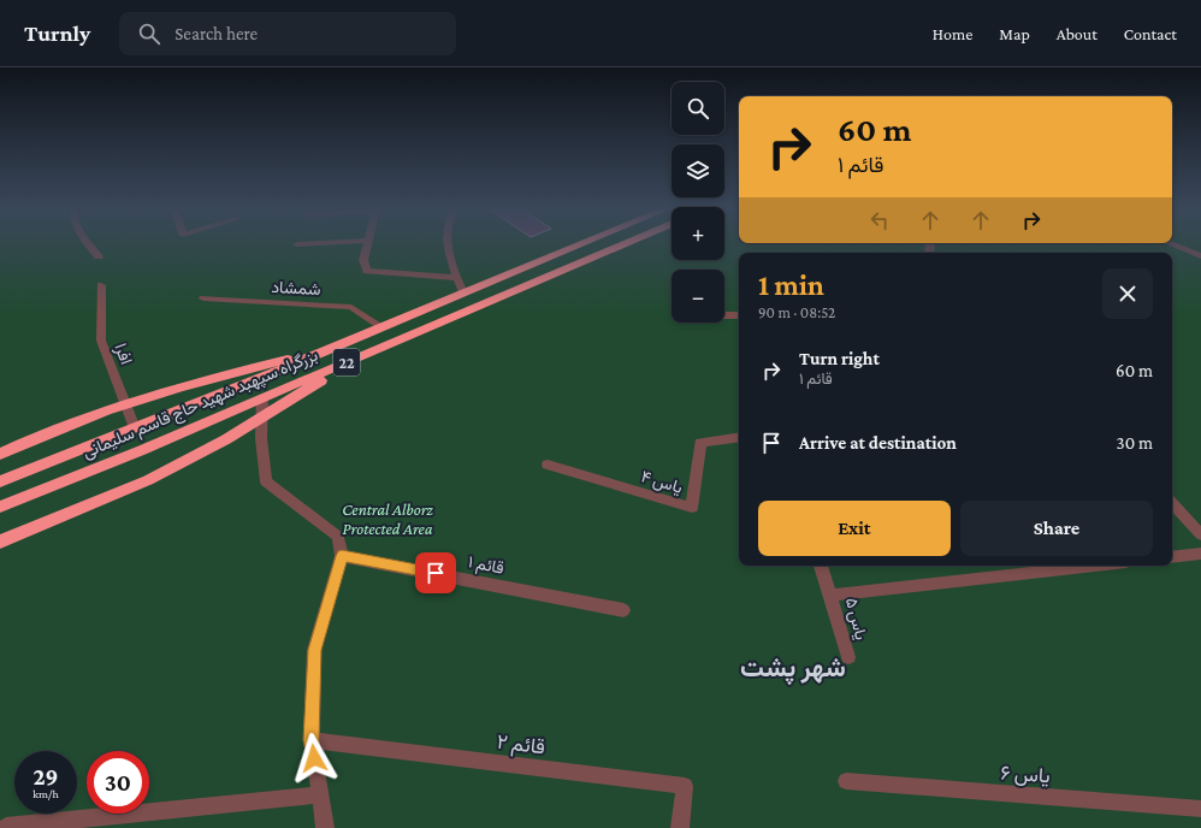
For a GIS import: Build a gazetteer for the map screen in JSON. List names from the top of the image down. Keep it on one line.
{"streets":{"highway":["22","بزرگراه سپهبد شهید حاج قاسم سلیمانی"],"street":["شمشاد","افرا","یاس ۴","قائم ۱","یاس ۵","قائم ۲","یاس ۶"]},"crossings":[["شمشاد","بزرگراه سپهبد شهید حاج قاسم سلیمانی"],["افرا","بزرگراه سپهبد شهید حاج قاسم سلیمانی"]],"districts":["شهر پشت"],"parks":["Central Alborz Protected Area"],"page":{"header":"Turnly","search":"Search here","nav":["Home","Map","About","Contact"],"map_buttons":["+","−"],"turn":["60 m","قائم ۱"],"heading":["1 min","90 m · 08:52"],"list":[{"name":"Turn right","note":"قائم ۱","value":"60 m"},{"name":"Arrive at destination","value":"30 m"}],"buttons":["Exit","Share"],"speed":"29 km/h","limit":"30"}}
